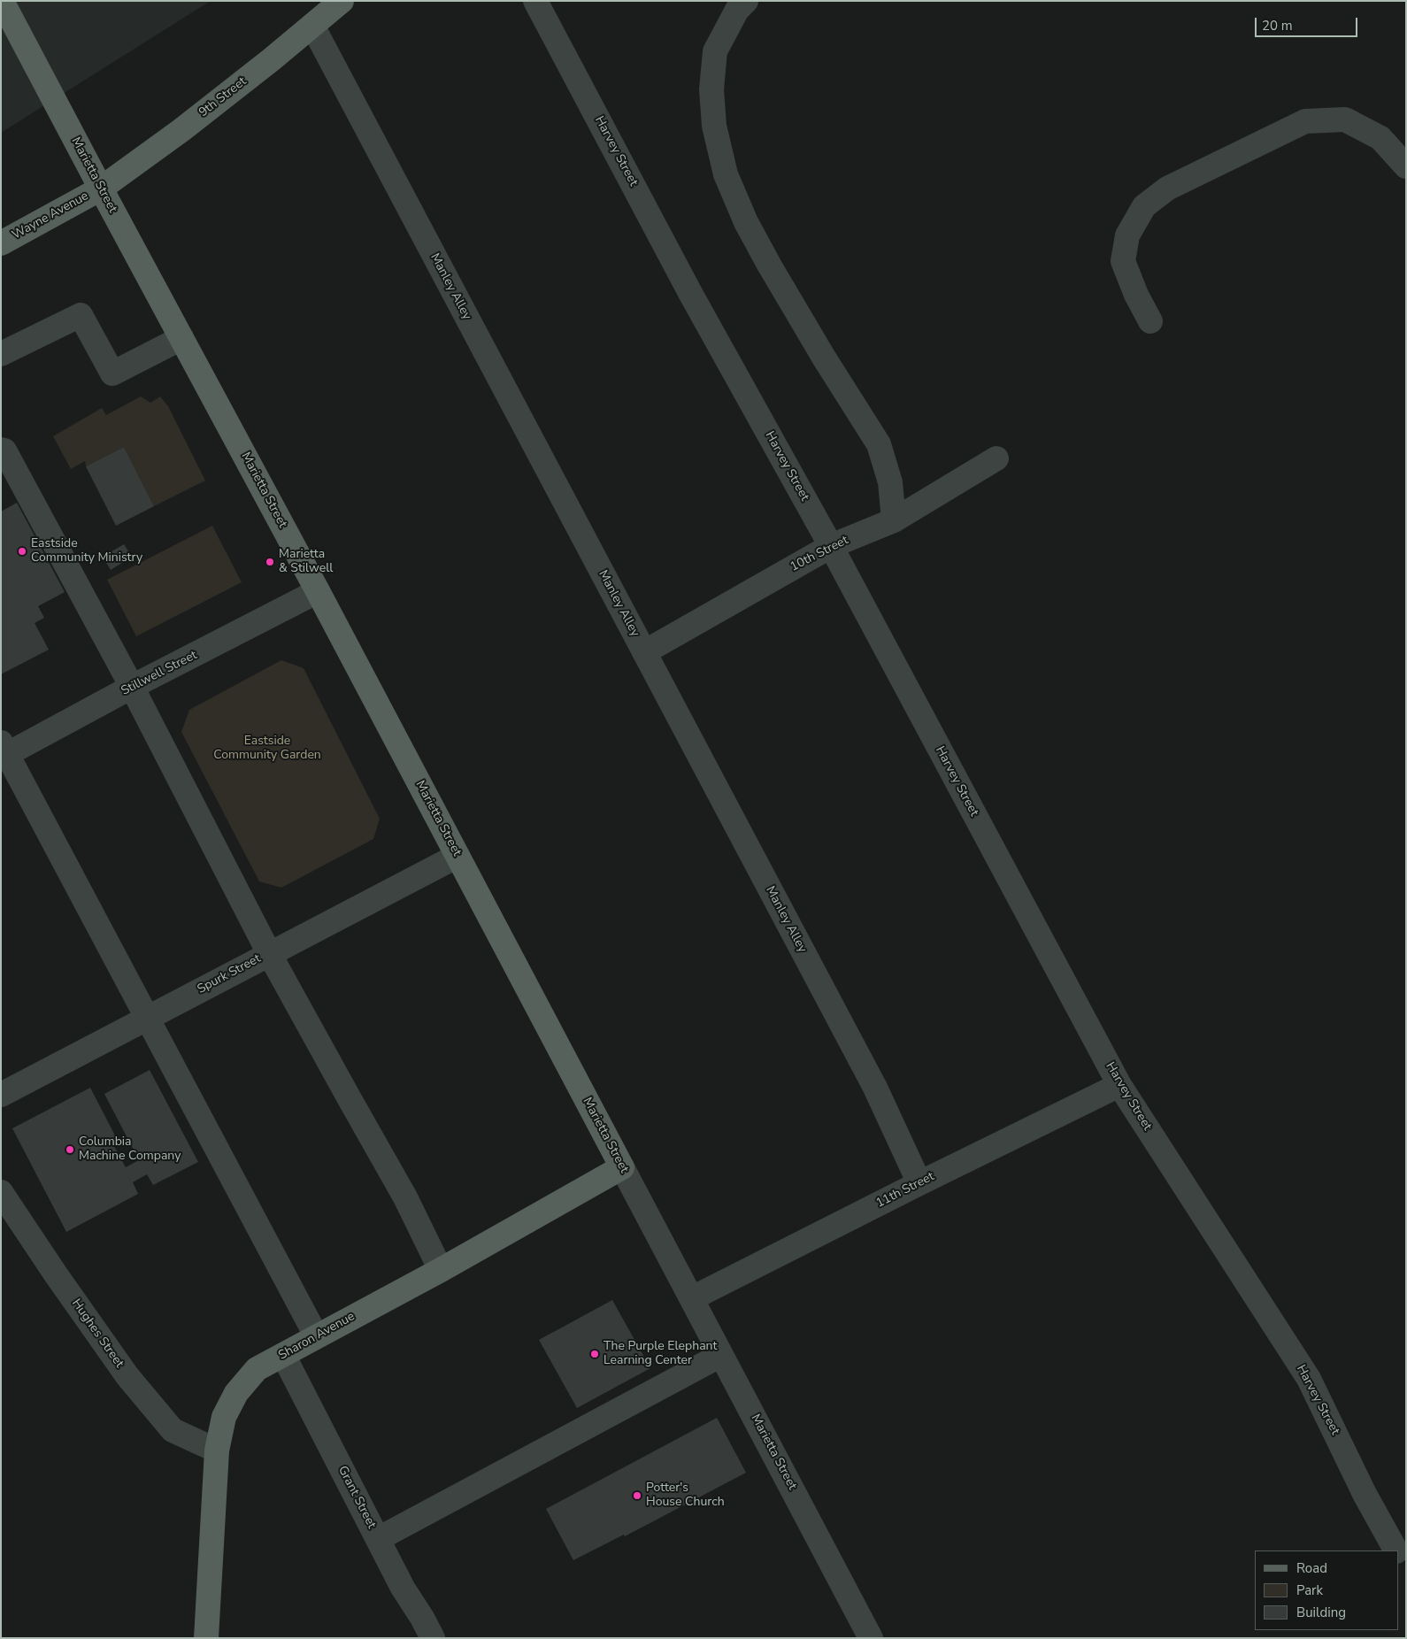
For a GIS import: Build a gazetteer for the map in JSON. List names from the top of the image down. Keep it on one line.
{"streets":{"main road":["9th Street","Marietta Street","Wayne Avenue","Sharon Avenue"],"street":["Harvey Street","Manley Alley","10th Street","Stillwell Street","Spurk Street","11th Street","Hughes Street","Grant Street"]},"crossings":[["9th Street","Marietta Street"],["9th Street","Wayne Avenue"],["9th Street","Manley Alley"],["Harvey Street","10th Street"],["Harvey Street","11th Street"],["Marietta Street","Wayne Avenue"],["Marietta Street","Stillwell Street"],["Marietta Street","Spurk Street"],["Marietta Street","11th Street"],["Marietta Street","Sharon Avenue"],["Manley Alley","10th Street"],["Manley Alley","11th Street"],["Hughes Street","Sharon Avenue"],["Sharon Avenue","Grant Street"]],"parks":["Eastside Community Garden"],"places":["Eastside Community Ministry","Marietta & Stilwell","Columbia Machine Company","The Purple Elephant Learning Center","Potter's House Church"],"legend":["Road","Park","Building"],"scale_bar":"20 m"}
